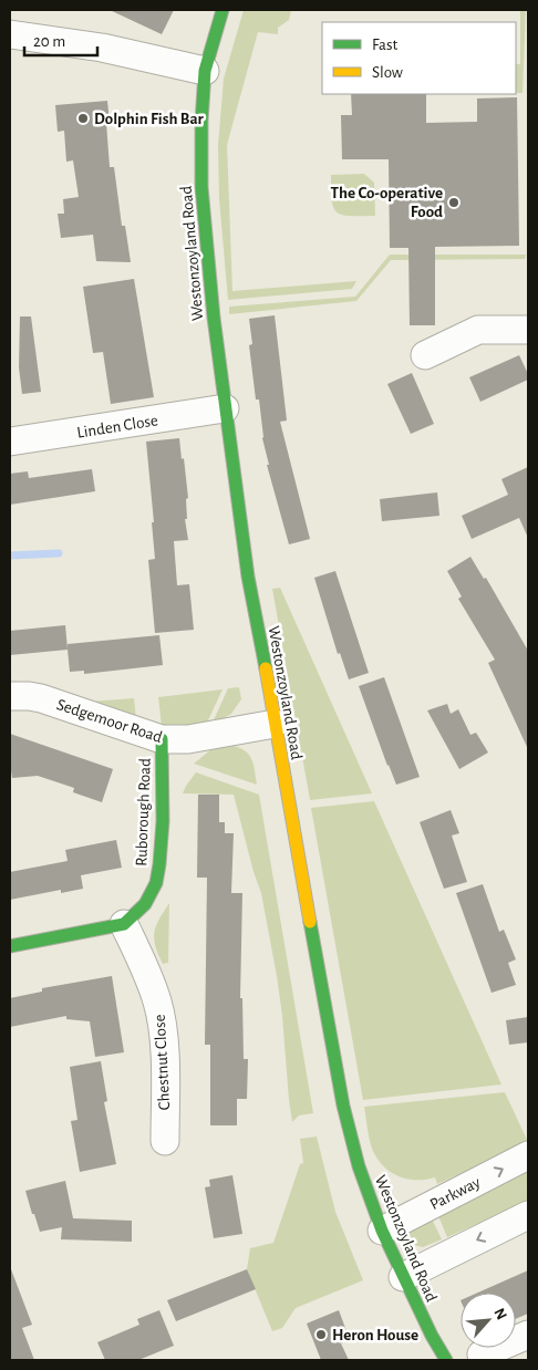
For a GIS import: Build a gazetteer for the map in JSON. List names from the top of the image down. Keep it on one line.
{"streets":{"main road":["Westonzoyland Road","Ruborough Road"],"street":["Linden Close","Sedgemoor Road","Chestnut Close","Parkway"]},"crossings":[["Westonzoyland Road","Linden Close"],["Westonzoyland Road","Sedgemoor Road"],["Westonzoyland Road","Parkway"],["Sedgemoor Road","Ruborough Road"],["Ruborough Road","Chestnut Close"]],"places":["Dolphin Fish Bar","The Co-operative Food","Heron House"],"legend":["Fast","Slow"],"scale_bar":"20 m","north":"top right"}
